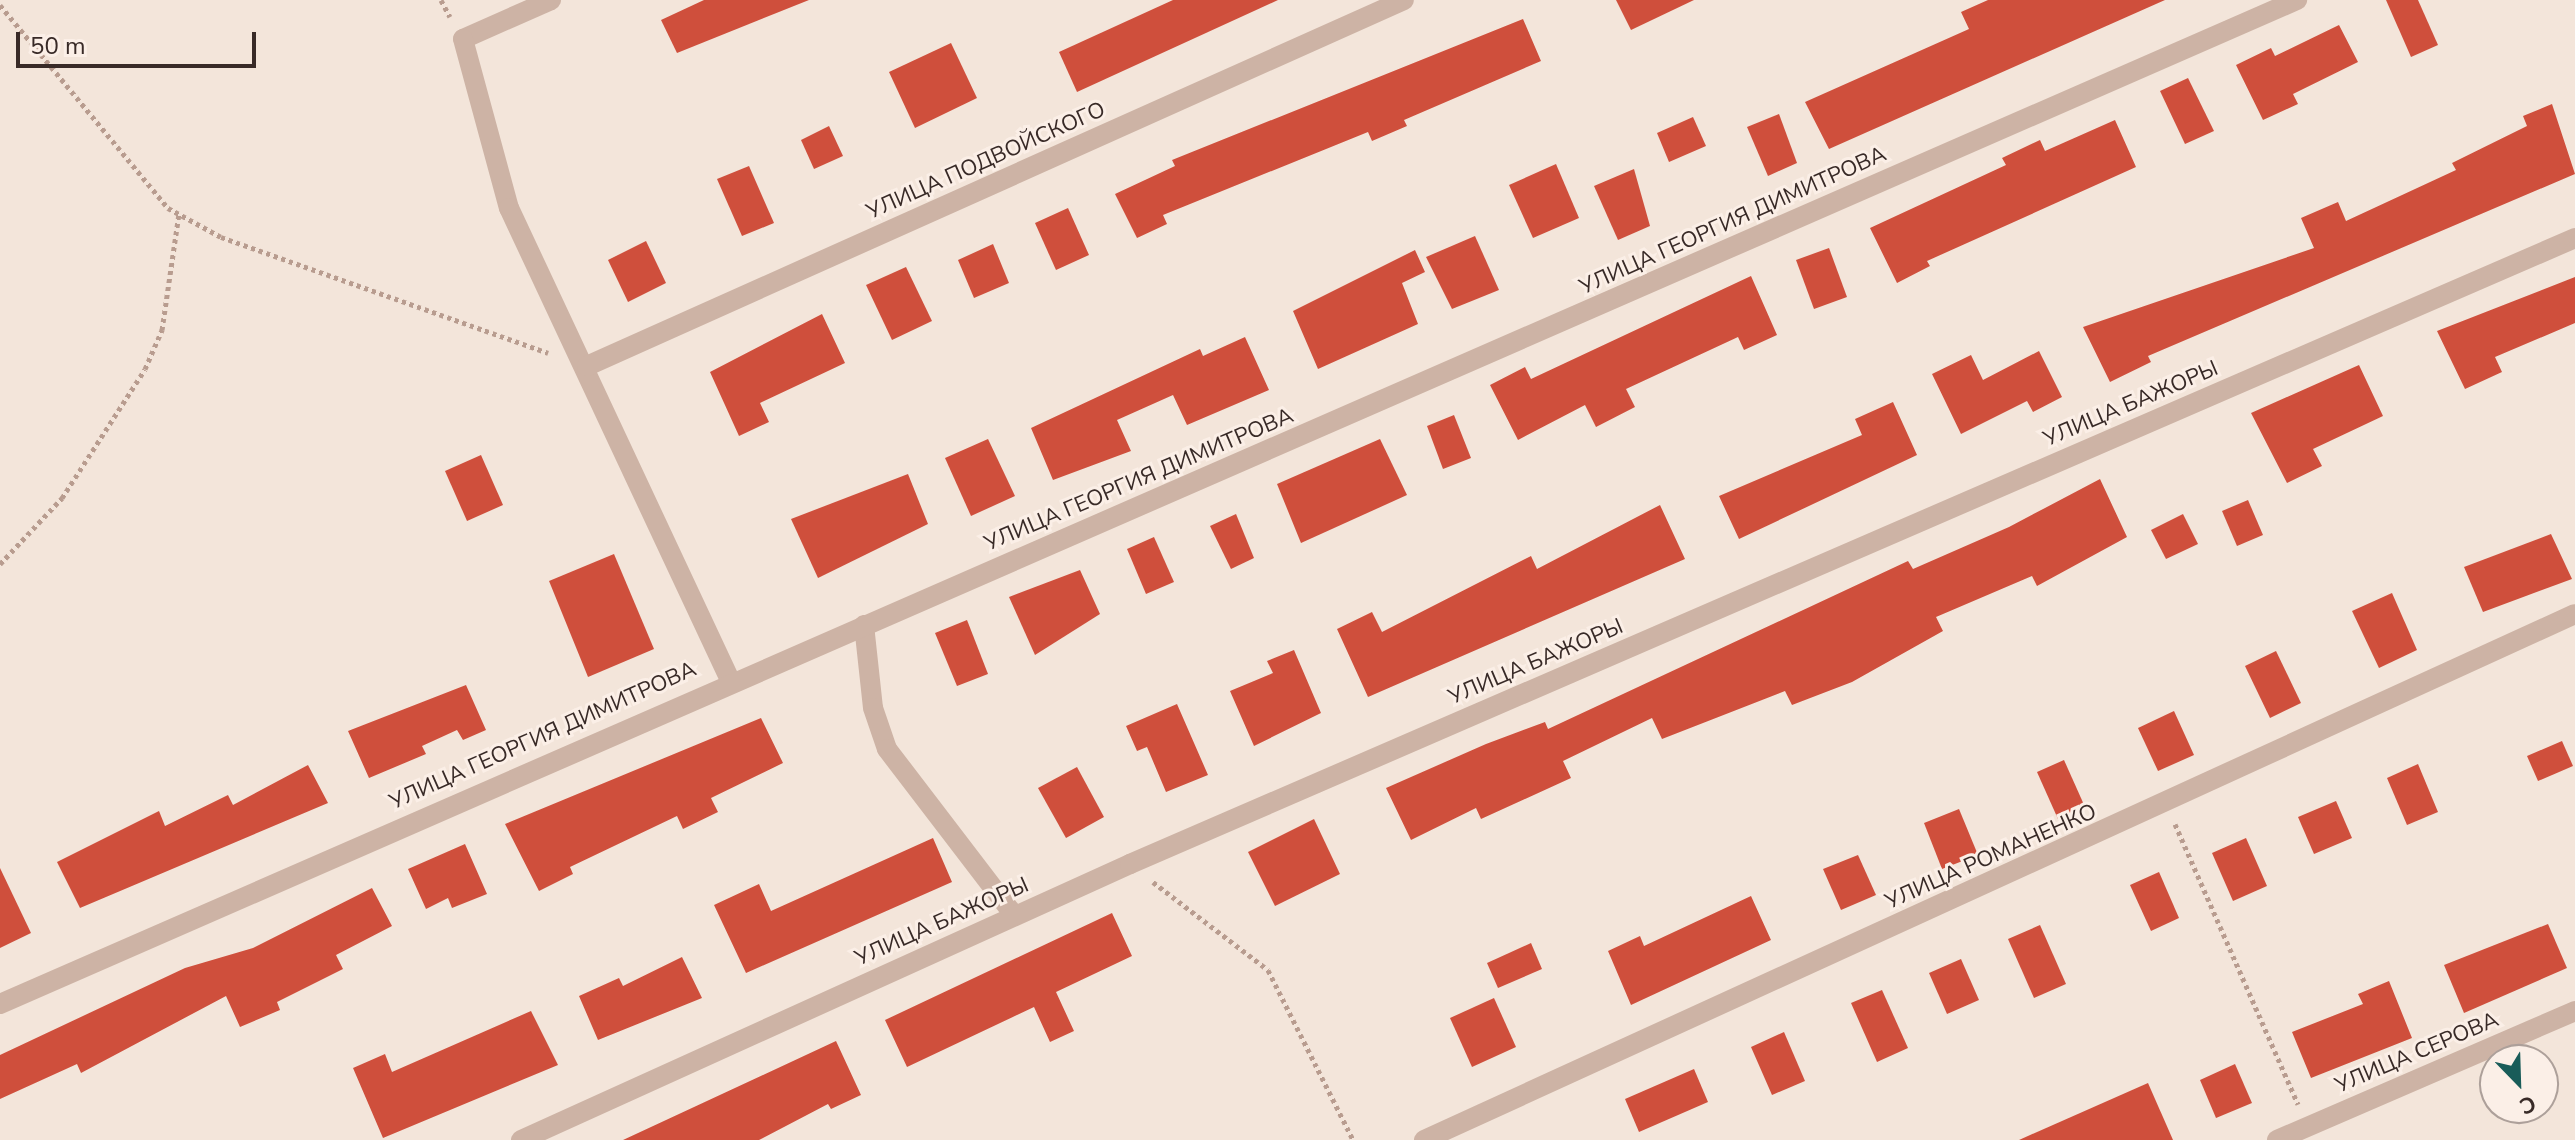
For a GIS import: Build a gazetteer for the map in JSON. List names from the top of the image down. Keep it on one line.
{"streets":{"street":["УЛИЦА ПОДВОЙСКОГО","УЛИЦА ГЕОРГИЯ ДИМИТРОВА","УЛИЦА БАЖОРЫ","УЛИЦА РОМАНЕНКО","УЛИЦА СЕРОВА"]},"scale_bar":"50 m","north":"bottom right"}
